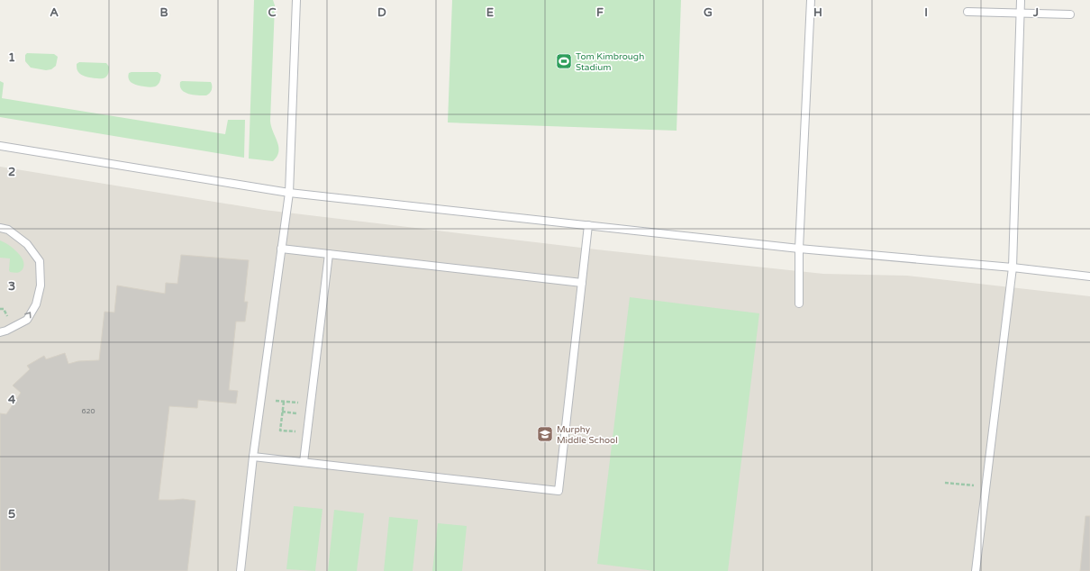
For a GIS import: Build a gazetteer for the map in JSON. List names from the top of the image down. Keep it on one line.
{"places":{"sports":["Tom Kimbrough Stadium"],"school or university":["Murphy Middle School"]},"house_numbers":["620"],"grid":{"columns":["A","B","C","D","E","F","G","H","I","J"],"rows":["1","2","3","4","5"]}}
